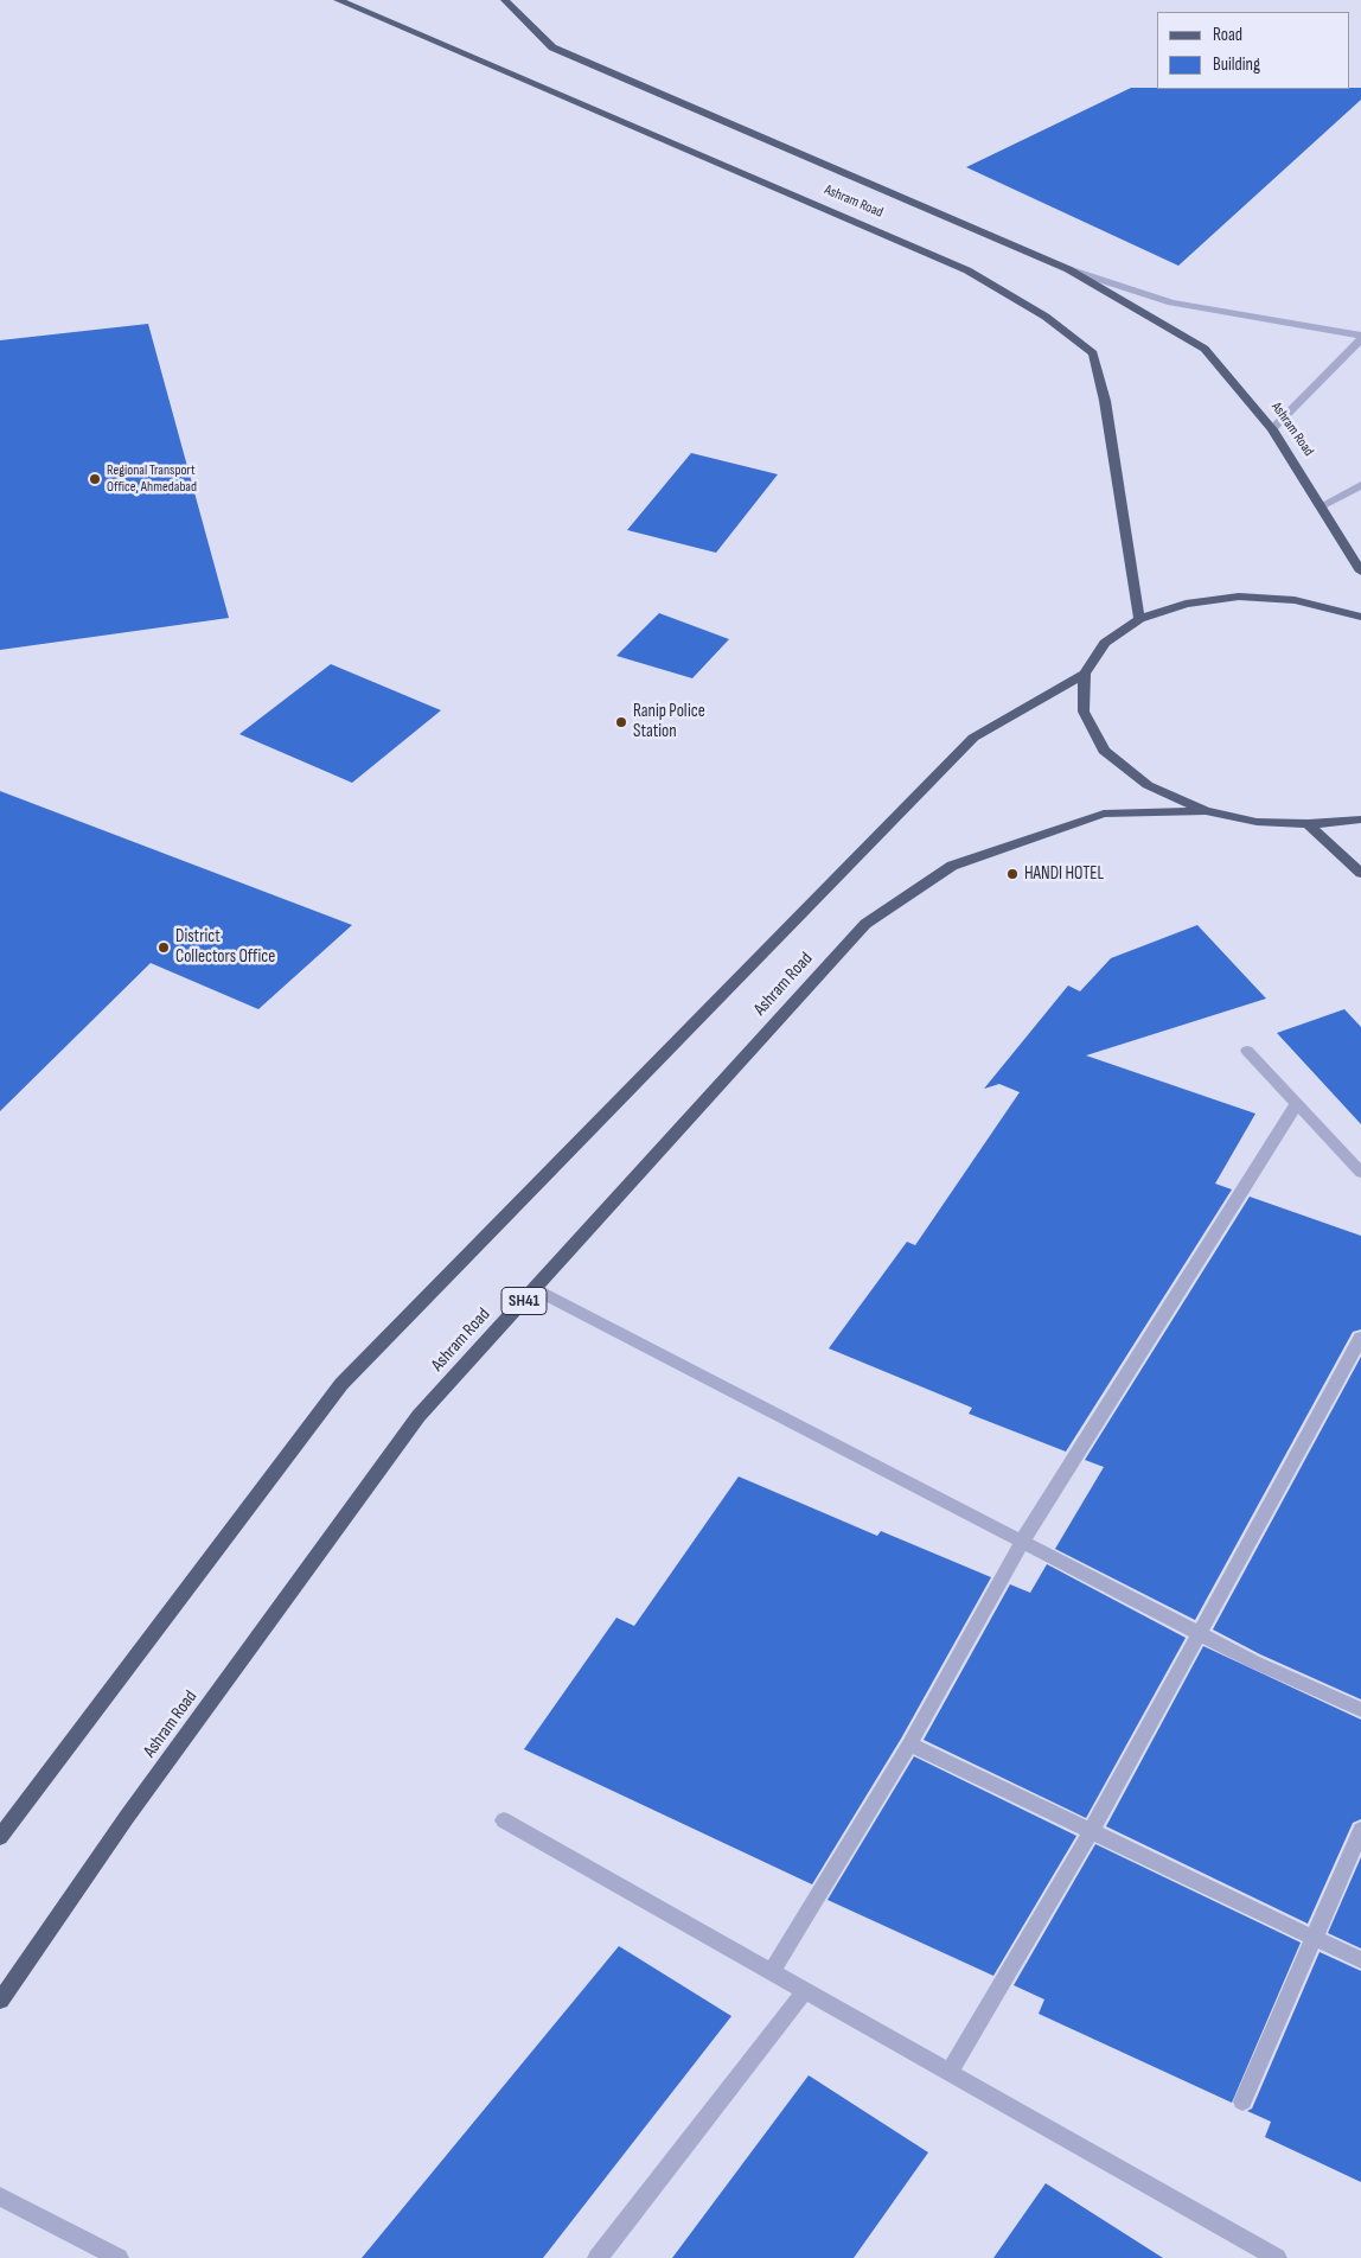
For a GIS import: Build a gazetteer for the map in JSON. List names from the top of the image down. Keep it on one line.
{"streets":{"main road":["Ashram Road","SH41"]},"places":["Regional Transport Office, Ahmedabad","Ranip Police Station","HANDI HOTEL","District Collectors Office"],"legend":["Road","Building"]}
